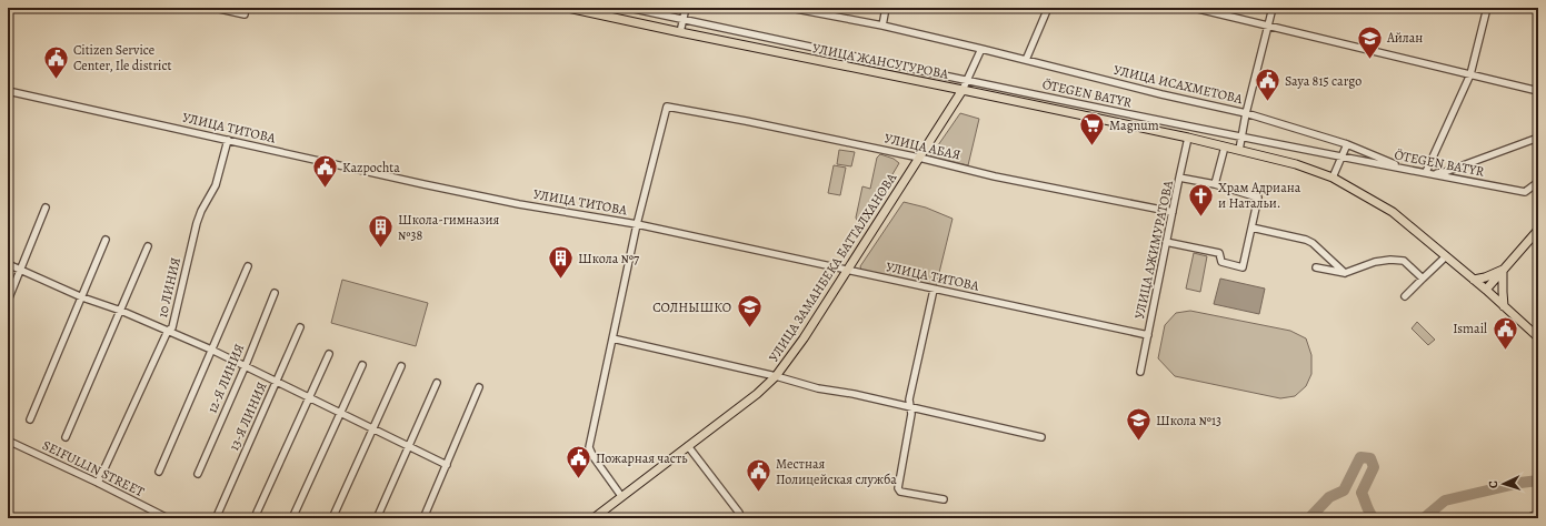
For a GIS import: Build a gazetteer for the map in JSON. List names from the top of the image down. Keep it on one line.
{"streets":{"main road":["УЛИЦА ЖАНСУГУРОВА","УЛИЦА ЗАМАНБЕКА БАТТАЛХАНОВА"],"street":["УЛИЦА ИСАХМЕТОВА","ÖTEGEN BATYR","УЛИЦА ТИТОВА","УЛИЦА АБАЯ","УЛИЦА АЖИМУРАТОВА","10 ЛИНИЯ","12-Я ЛИНИЯ","13-Я ЛИНИЯ","SEIFULLIN STREET"]},"crossings":[["УЛИЦА ЖАНСУГУРОВА","УЛИЦА ЗАМАНБЕКА БАТТАЛХАНОВА"],["УЛИЦА ТИТОВА","УЛИЦА АБАЯ"],["УЛИЦА ТИТОВА","УЛИЦА АЖИМУРАТОВА"],["УЛИЦА ТИТОВА","УЛИЦА ЗАМАНБЕКА БАТТАЛХАНОВА"],["УЛИЦА ТИТОВА","10 ЛИНИЯ"],["УЛИЦА АБАЯ","УЛИЦА АЖИМУРАТОВА"],["УЛИЦА АБАЯ","УЛИЦА ЗАМАНБЕКА БАТТАЛХАНОВА"],["10 ЛИНИЯ","SEIFULLIN STREET"]],"places":{"school or university":["Айлан","СОЛНЫШКО","Школа №13"],"public building":["Citizen Service Center, Ile district","Saya 815 cargo","Kazpochta","Ismail","Пожарная часть","Местная Полицейская служба"],"supermarket":["Magnum"],"church":["Храм Адриана и Натальи."],"building":["Школа-гимназия №38","Школа №7"]},"north":"left"}
